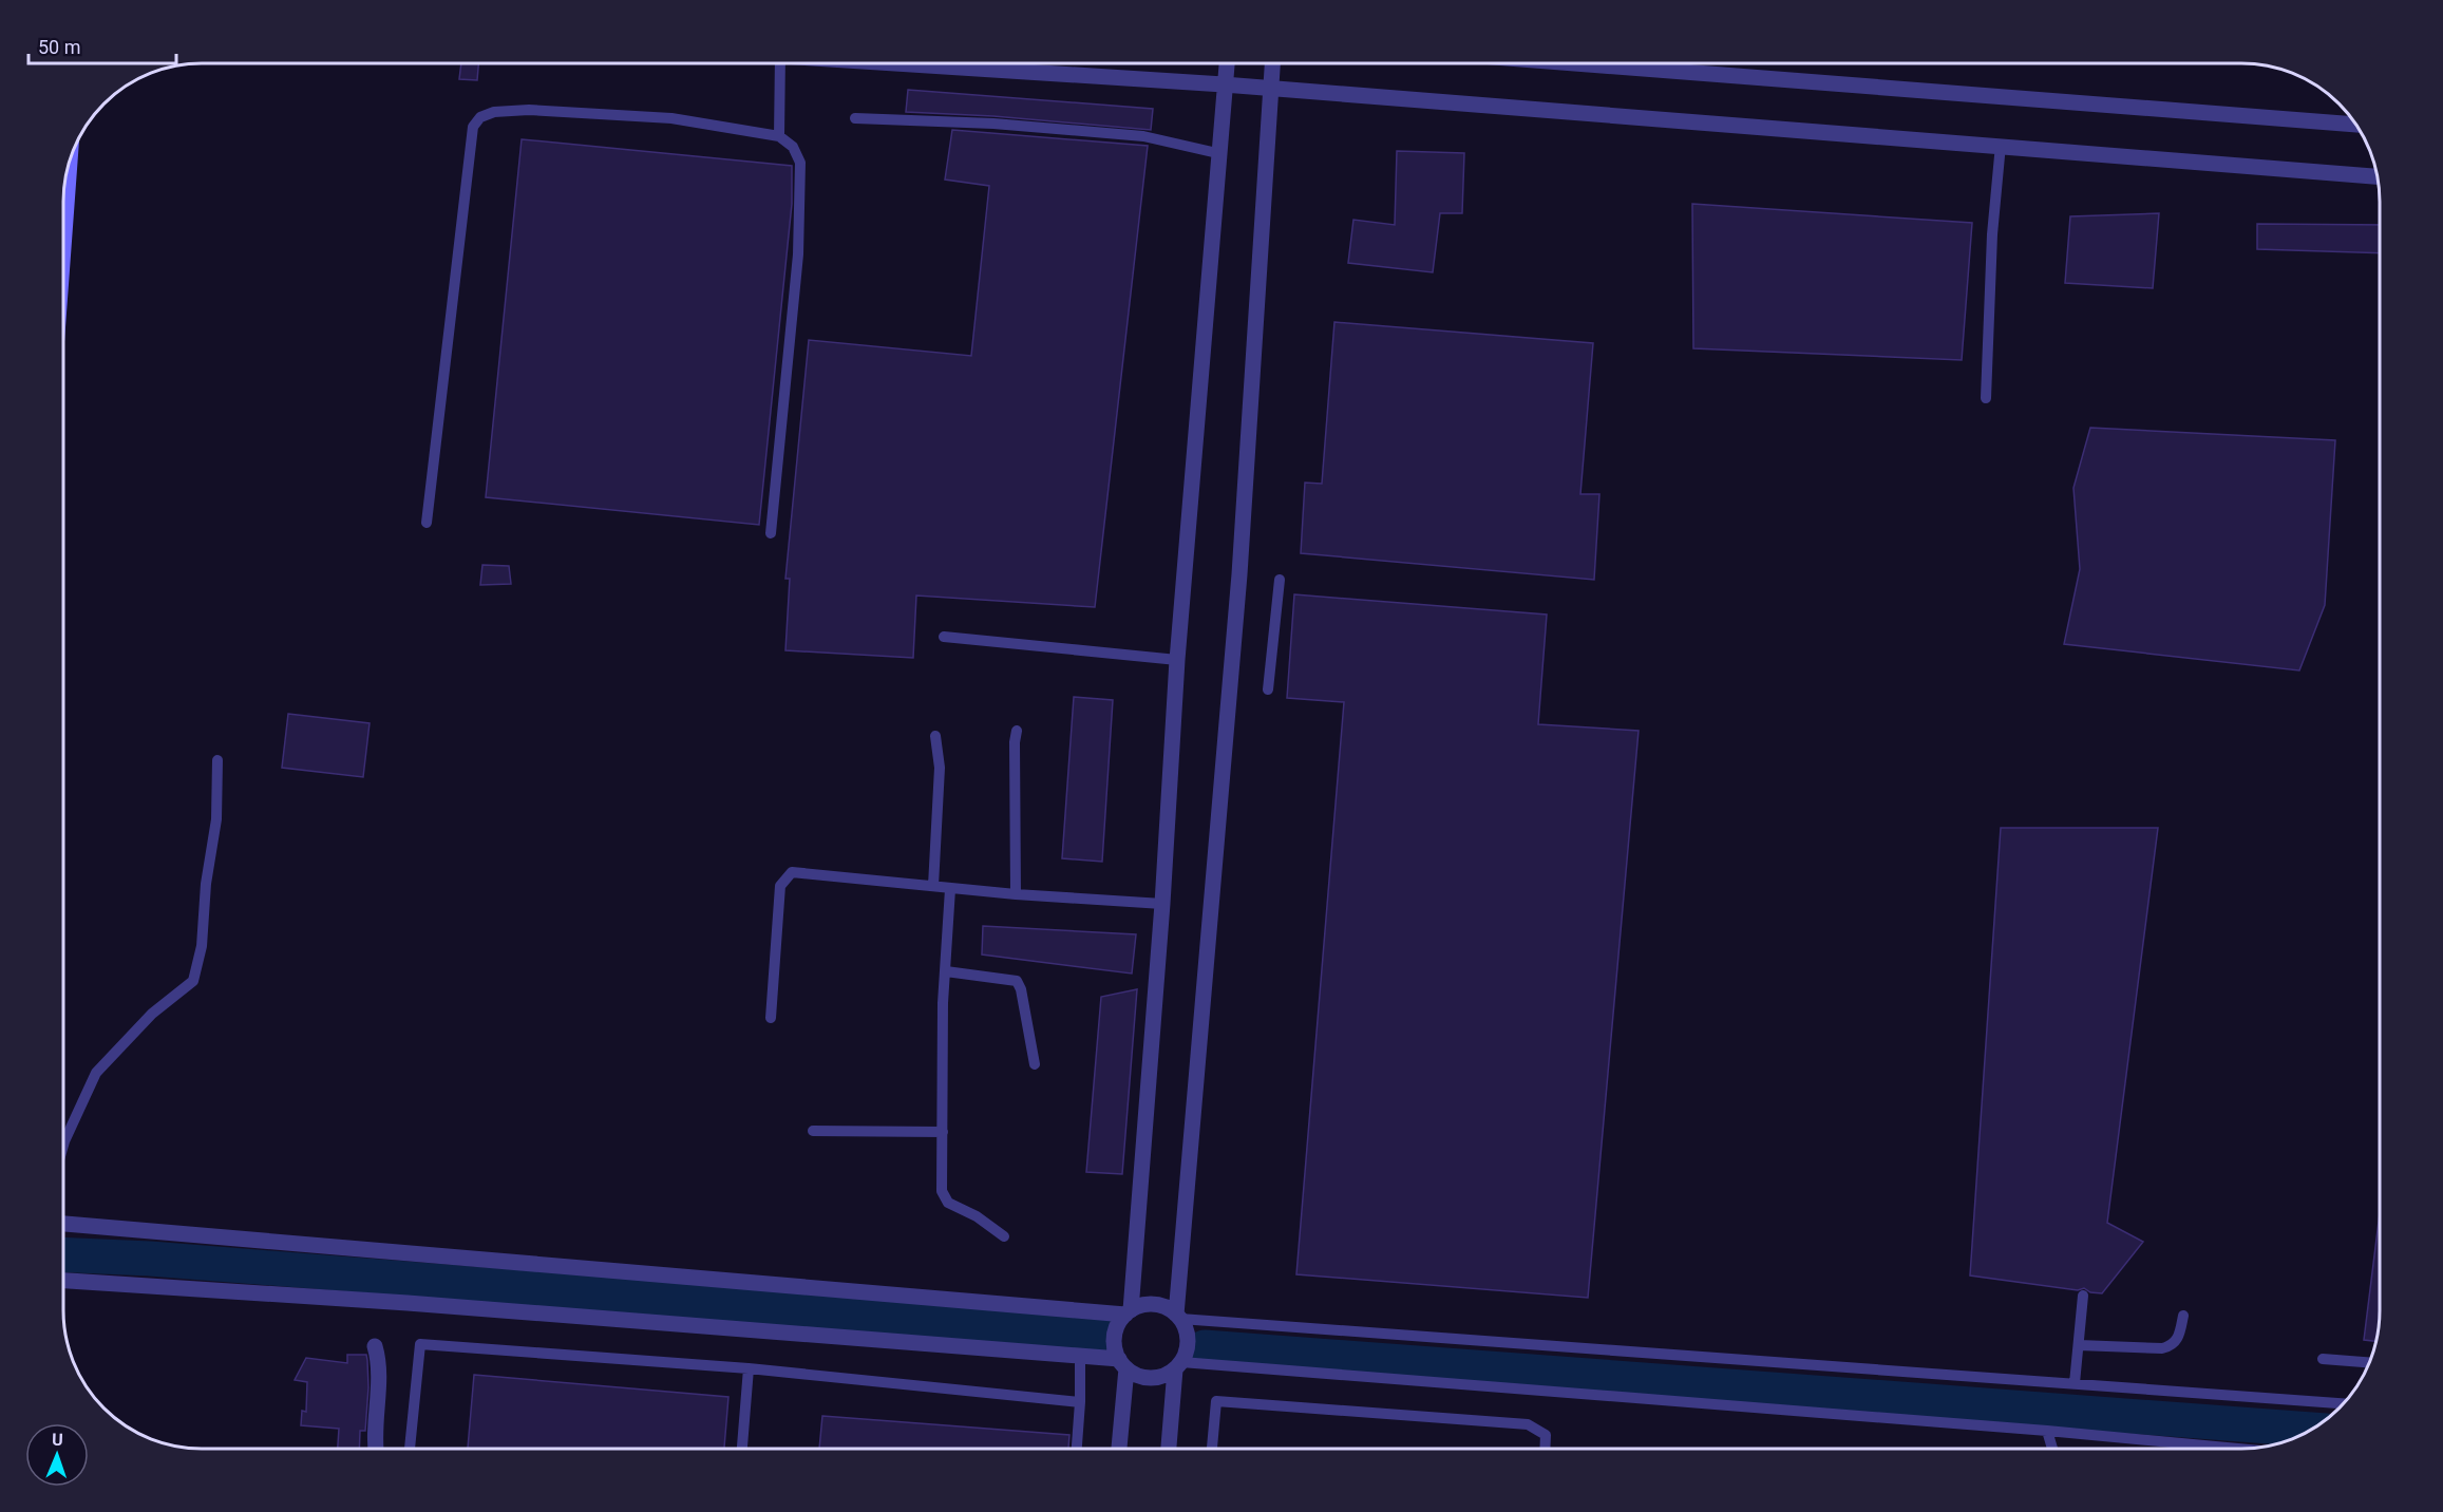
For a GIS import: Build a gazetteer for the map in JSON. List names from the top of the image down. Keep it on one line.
{"scale_bar":"50 m","north":"top"}
